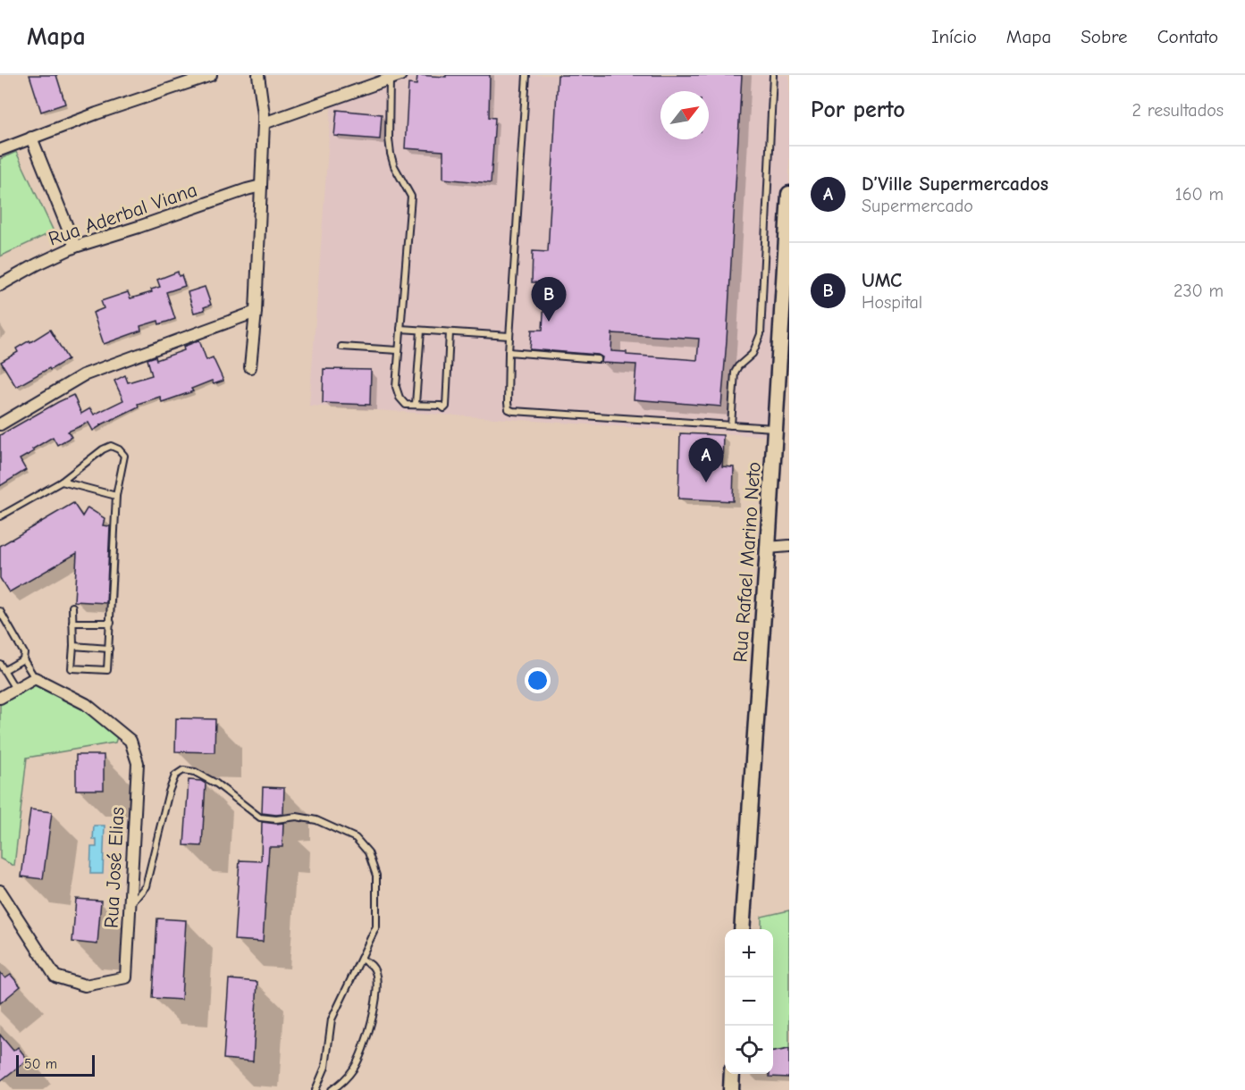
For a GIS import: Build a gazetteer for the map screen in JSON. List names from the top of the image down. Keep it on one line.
{"streets":{"street":["Rua Aderbal Viana","Rua Rafael Marino Neto","Rua José Elias"]},"scale_bar":"50 m","north":"top right","page":{"header":"Mapa","nav":["Início","Mapa","Sobre","Contato"],"heading":["Por perto","2 resultados"],"list":[{"mark":"A","name":"D’Ville Supermercados","note":"Supermercado","value":"160 m"},{"mark":"B","name":"UMC","note":"Hospital","value":"230 m"}],"pins":["B","A"],"map_buttons":["+","−"],"scale":"50 m"}}
